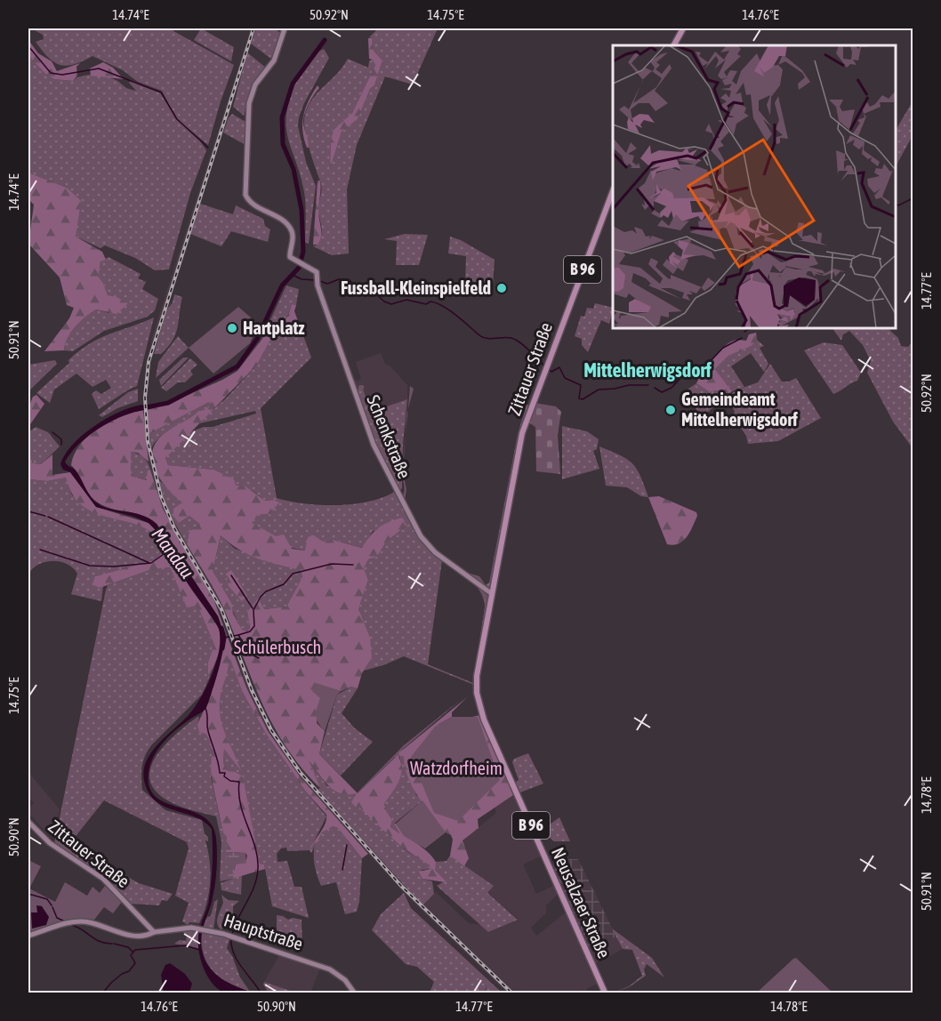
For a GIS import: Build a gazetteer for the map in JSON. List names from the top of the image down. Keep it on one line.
{"streets":{"main road":["B 96","Zittauer Straße","Schenkstraße","Neusalzaer Straße","Hauptstraße"]},"crossings":[["Zittauer Straße","Schenkstraße"],["Zittauer Straße","Neusalzaer Straße"],["Zittauer Straße","Hauptstraße"],["Schenkstraße","Neusalzaer Straße"]],"districts":["Mittelherwigsdorf"],"water":["Mandau"],"parks":["Schülerbusch","Watzdorfheim"],"places":["Fussball-Kleinspielfeld","Hartplatz","Gemeindeamt Mittelherwigsdorf"],"coordinates":["14.74°E","50.92°N","14.75°E","14.76°E","14.77°E","50.91°N","14.78°E","50.90°N"]}
